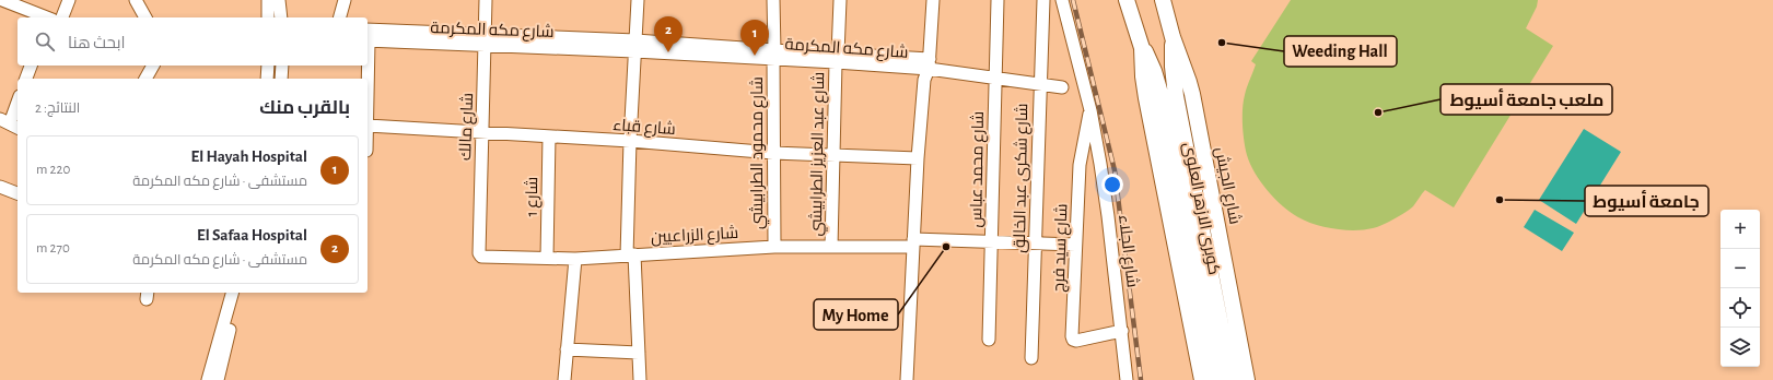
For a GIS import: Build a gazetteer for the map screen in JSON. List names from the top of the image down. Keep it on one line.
{"streets":{"main road":["شارع الجيش","كوبرى الازهر العلوى"],"street":["شارع مكه المكرمة","شارع مالك","شارع قباء","شارع محمود الطرابيشي","شارع عبد العزيز الطرابيشي","شارع محمد عباس","شارع شكرى عبد الخالق","شارع 1","شارع الزراعيين","شارع سيد فرج","شارع الجلاء"]},"crossings":[["شارع مكه المكرمة","شارع مالك"],["شارع مكه المكرمة","شارع محمود الطرابيشي"],["شارع مكه المكرمة","شارع عبد العزيز الطرابيشي"],["شارع مكه المكرمة","شارع محمد عباس"],["شارع مكه المكرمة","شارع شكرى عبد الخالق"],["شارع مالك","شارع قباء"],["شارع مالك","شارع الزراعيين"],["شارع قباء","شارع محمود الطرابيشي"],["شارع قباء","شارع عبد العزيز الطرابيشي"],["شارع قباء","شارع 1"],["شارع محمود الطرابيشي","شارع الزراعيين"],["شارع عبد العزيز الطرابيشي","شارع الزراعيين"],["شارع محمد عباس","شارع الزراعيين"],["شارع شكرى عبد الخالق","شارع الزراعيين"],["شارع الجيش","كوبرى الازهر العلوى"],["شارع 1","شارع الزراعيين"],["شارع الزراعيين","شارع سيد فرج"],["شارع سيد فرج","شارع الجلاء"]],"places":["Weeding Hall","ملعب جامعة أسيوط","جامعة أسيوط","My Home"],"page":{"pins":["2","1"],"search":"ابحث هنا","heading":["بالقرب منك","النتائج: 2"],"list":[{"mark":"1","name":"El Hayah Hospital","note":"مستشفى · شارع مكه المكرمة","value":"220 m"},{"mark":"2","name":"El Safaa Hospital","note":"مستشفى · شارع مكه المكرمة","value":"270 m"}],"map_buttons":["+","−"]}}
